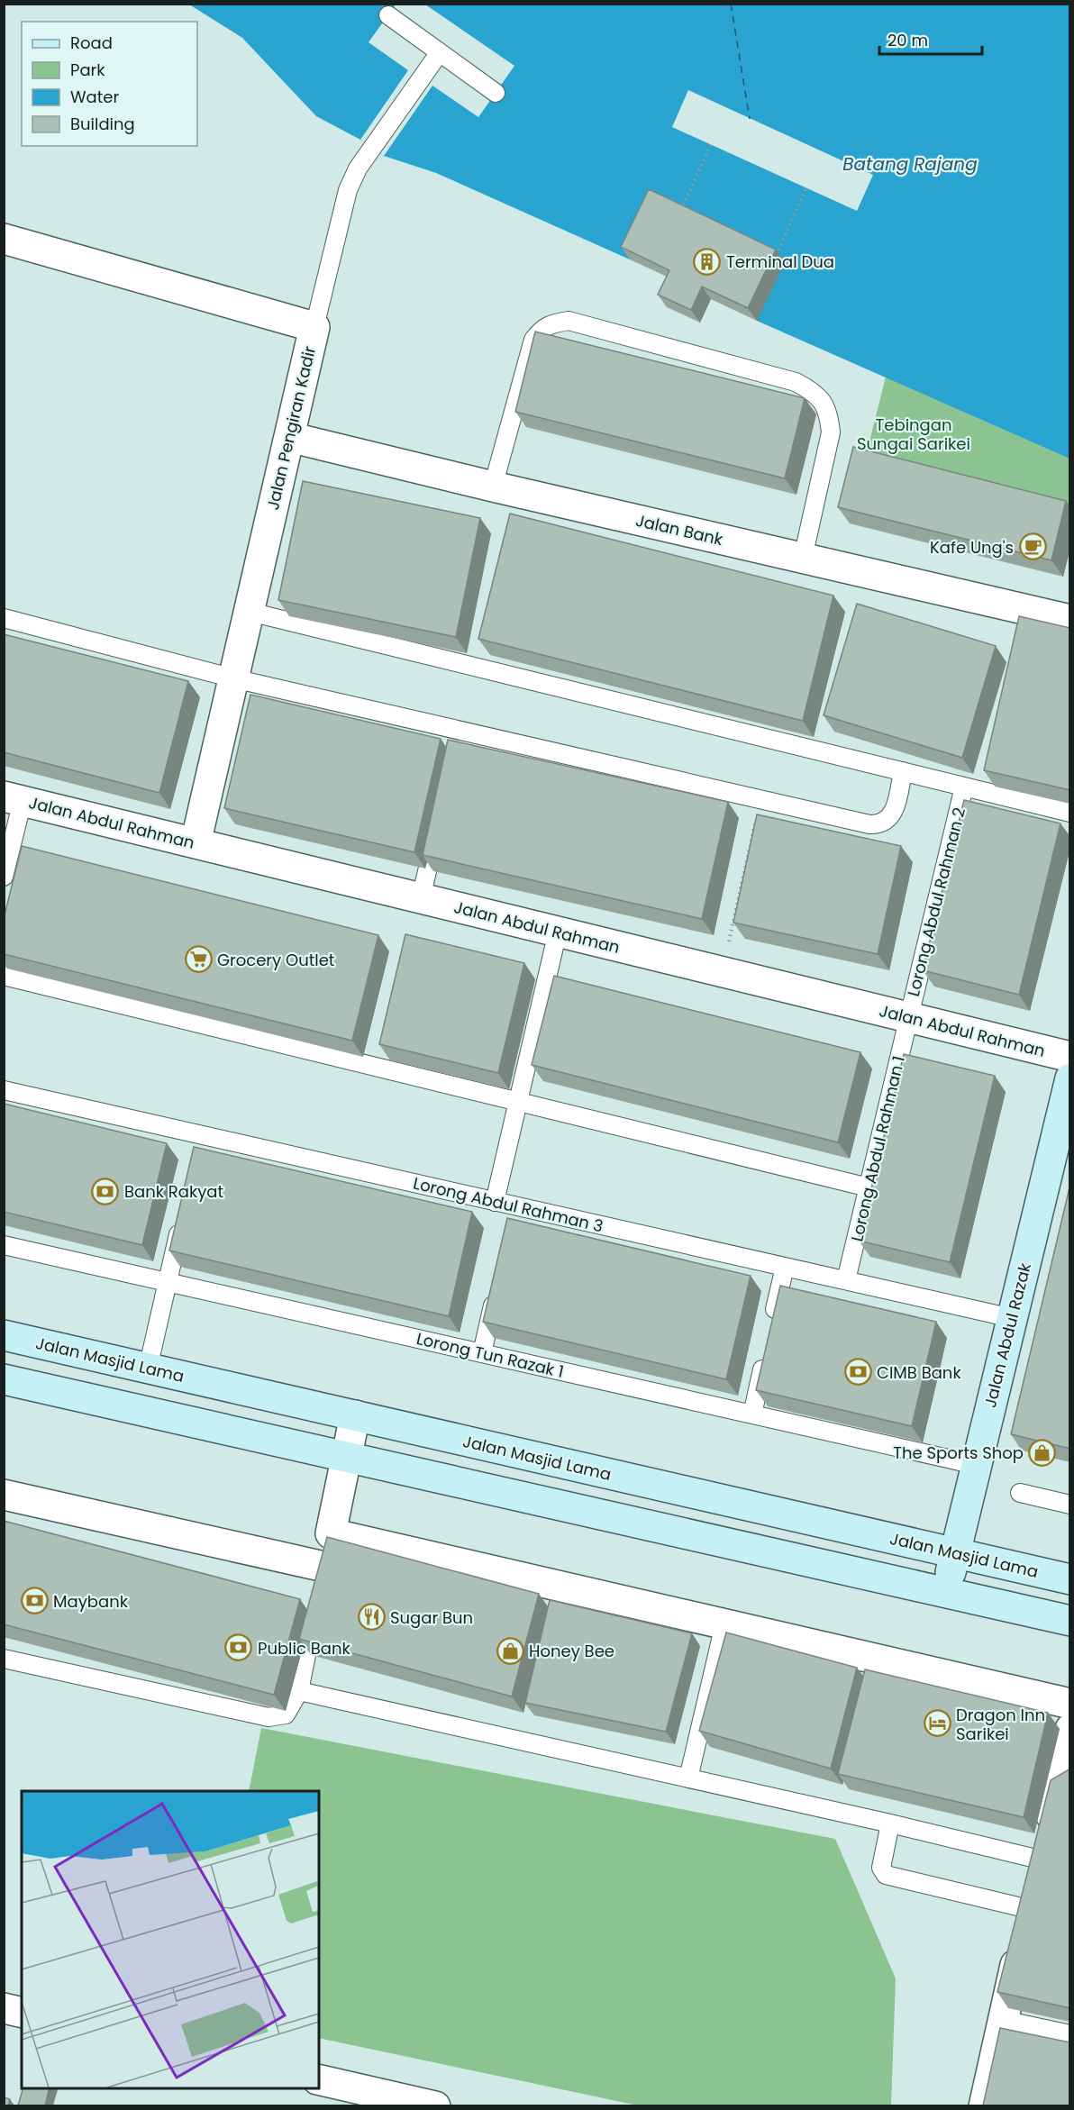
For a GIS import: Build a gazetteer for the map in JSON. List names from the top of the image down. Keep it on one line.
{"streets":{"main road":["Jalan Abdul Razak","Jalan Masjid Lama"],"street":["Jalan Pengiran Kadir","Jalan Bank","Jalan Abdul Rahman"],"lane":["Lorong Abdul Rahman 2","Lorong Abdul Rahman 1","Lorong Abdul Rahman 3","Lorong Tun Razak 1"]},"crossings":[["Jalan Pengiran Kadir","Jalan Bank"],["Jalan Pengiran Kadir","Jalan Abdul Rahman"],["Jalan Abdul Rahman","Lorong Abdul Rahman 2"],["Jalan Abdul Rahman","Lorong Abdul Rahman 1"],["Lorong Abdul Rahman 2","Lorong Abdul Rahman 1"],["Lorong Abdul Rahman 1","Lorong Abdul Rahman 3"],["Lorong Abdul Rahman 3","Jalan Abdul Razak"],["Jalan Abdul Razak","Lorong Tun Razak 1"],["Jalan Abdul Razak","Jalan Masjid Lama"]],"water":["Batang Rajang"],"parks":["Tebingan Sungai Sarikei"],"places":{"building":["Terminal Dua"],"cafe":["Kafe Ung's"],"supermarket":["Grocery Outlet"],"bank":["Bank Rakyat","CIMB Bank","Maybank","Public Bank"],"shop":["The Sports Shop","Honey Bee"],"restaurant":["Sugar Bun"],"hotel":["Dragon Inn Sarikei"]},"legend":["Road","Park","Water","Building"],"scale_bar":"20 m"}
